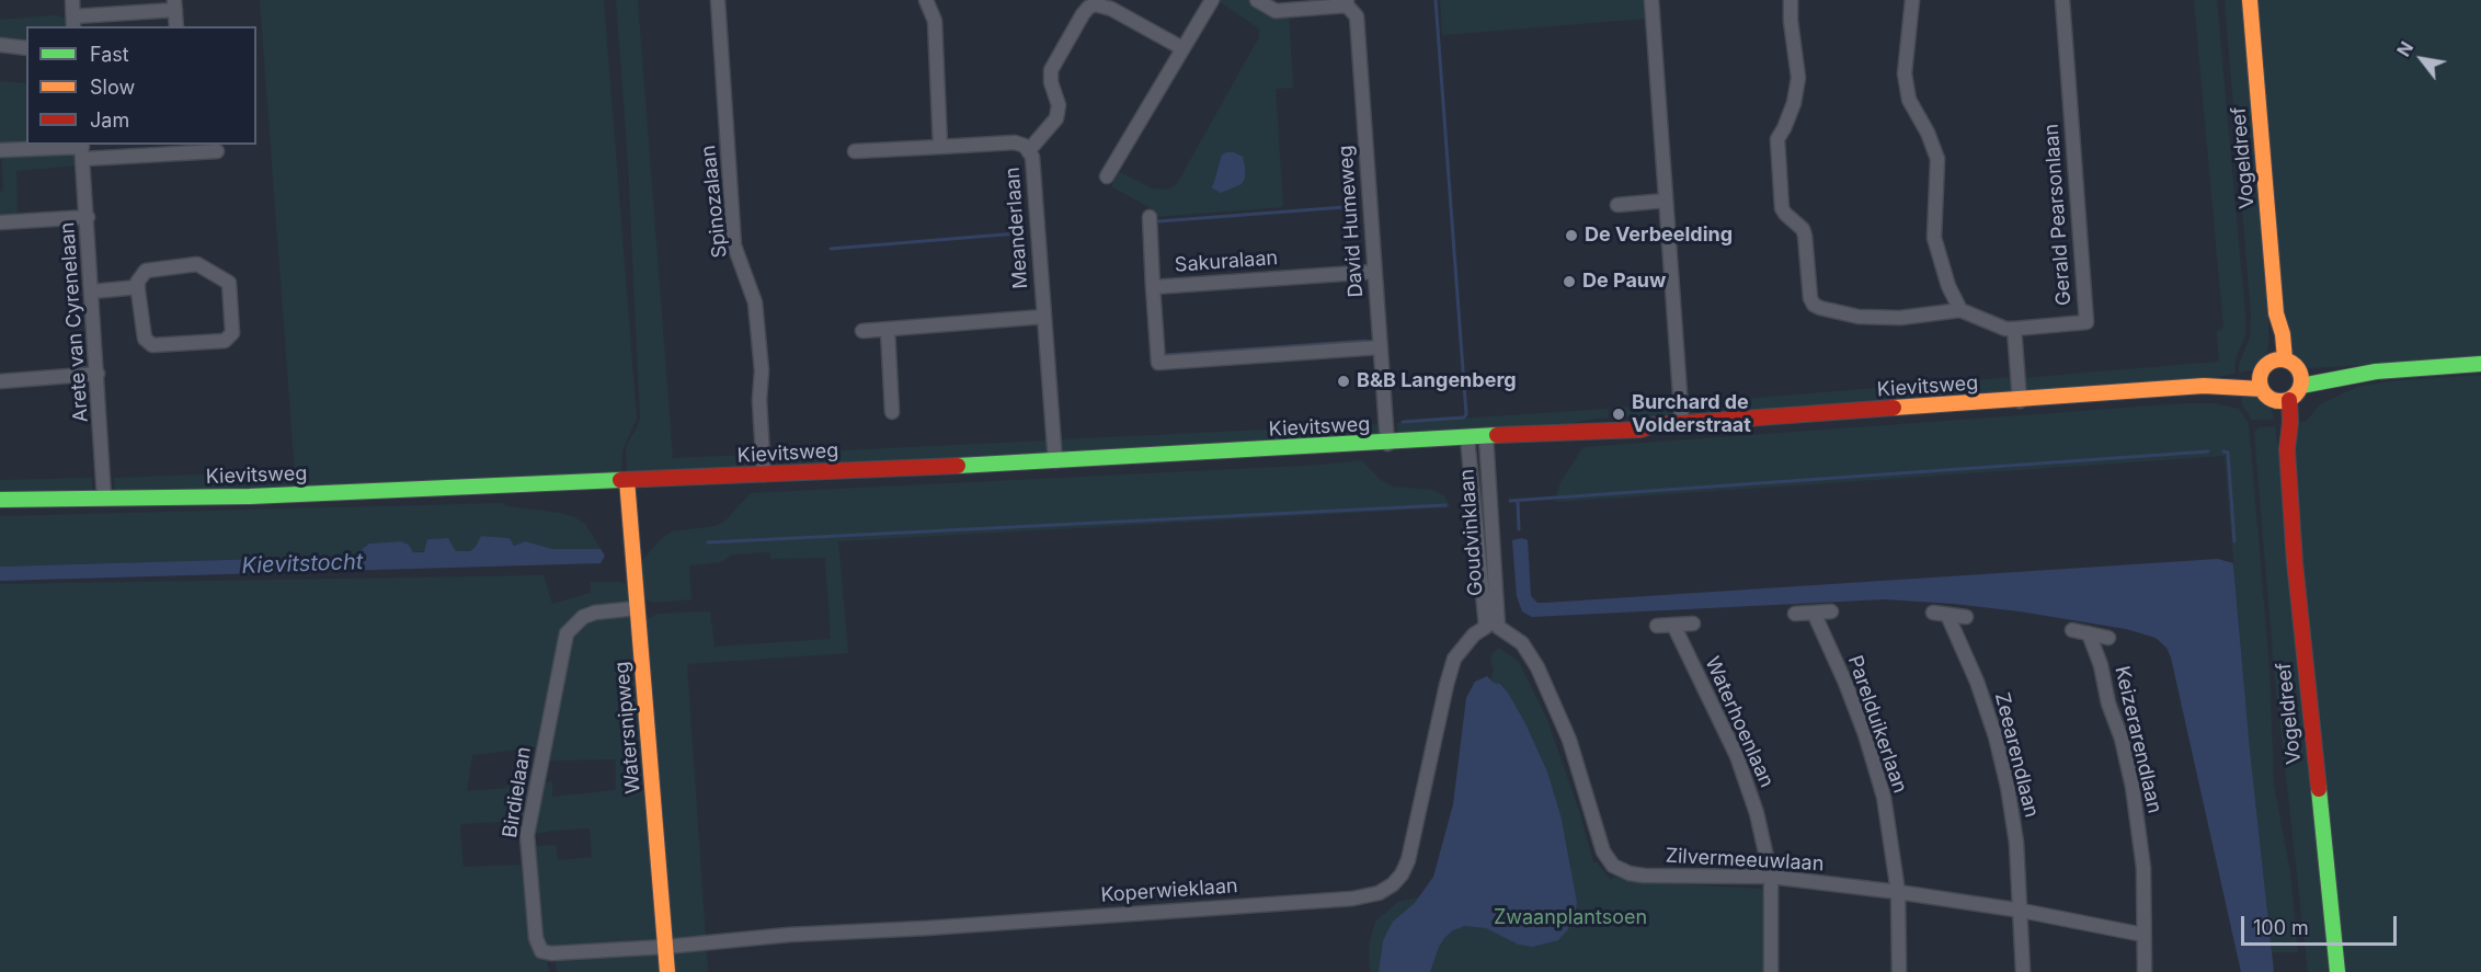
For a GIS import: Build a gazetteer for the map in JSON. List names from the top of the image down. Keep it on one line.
{"streets":{"street":["Vogeldreef","Spinozalaan","Gerald Pearsonlaan","David Humeweg","Meanderlaan","Sakuralaan","Arete van Cyrenelaan","Kievitsweg","Goudvinklaan","Waterhoenlaan","Parelduikerlaan","Watersnipweg","Keizerarendlaan","Zeearendlaan","Birdielaan","Zilvermeeuwlaan","Koperwieklaan"]},"crossings":[["Vogeldreef","Kievitsweg"],["Spinozalaan","Kievitsweg"],["David Humeweg","Sakuralaan"],["David Humeweg","Kievitsweg"],["Meanderlaan","Kievitsweg"],["Arete van Cyrenelaan","Kievitsweg"],["Kievitsweg","Goudvinklaan"],["Kievitsweg","Watersnipweg"],["Goudvinklaan","Zilvermeeuwlaan"],["Goudvinklaan","Koperwieklaan"],["Waterhoenlaan","Zilvermeeuwlaan"],["Parelduikerlaan","Zilvermeeuwlaan"],["Watersnipweg","Birdielaan"],["Watersnipweg","Koperwieklaan"],["Keizerarendlaan","Zilvermeeuwlaan"],["Zeearendlaan","Zilvermeeuwlaan"],["Birdielaan","Koperwieklaan"],["Zilvermeeuwlaan","Koperwieklaan"]],"water":["Kievitstocht"],"parks":["Zwaanplantsoen"],"places":["De Verbeelding","De Pauw","B&B Langenberg","Burchard de Volderstraat"],"legend":["Fast","Slow","Jam"],"scale_bar":"100 m","north":"top left"}
